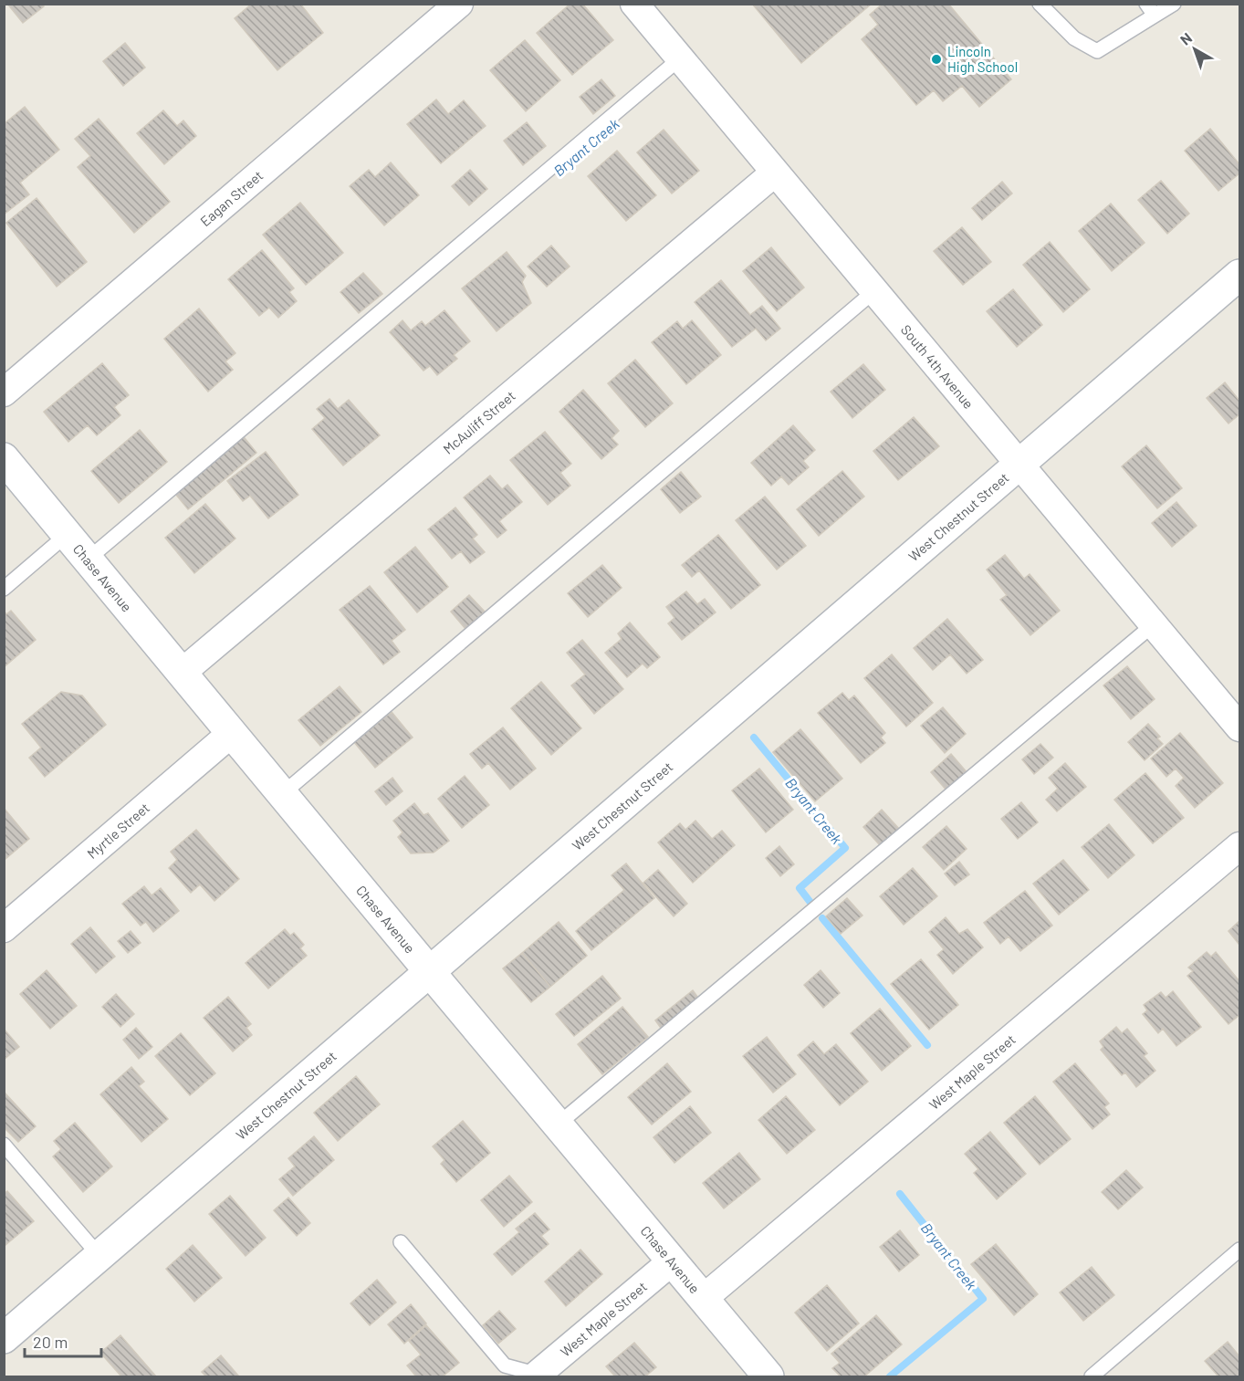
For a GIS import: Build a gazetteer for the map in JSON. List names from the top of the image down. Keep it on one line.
{"streets":{"main road":["West Chestnut Street","Chase Avenue"],"street":["Eagan Street","South 4th Avenue","McAuliff Street","Myrtle Street","West Maple Street"]},"crossings":[["South 4th Avenue","McAuliff Street"],["South 4th Avenue","West Chestnut Street"],["McAuliff Street","Chase Avenue"],["West Chestnut Street","Chase Avenue"],["Chase Avenue","Myrtle Street"],["Chase Avenue","West Maple Street"]],"water":["Bryant Creek"],"places":["Lincoln High School"],"scale_bar":"20 m","north":"top left"}
